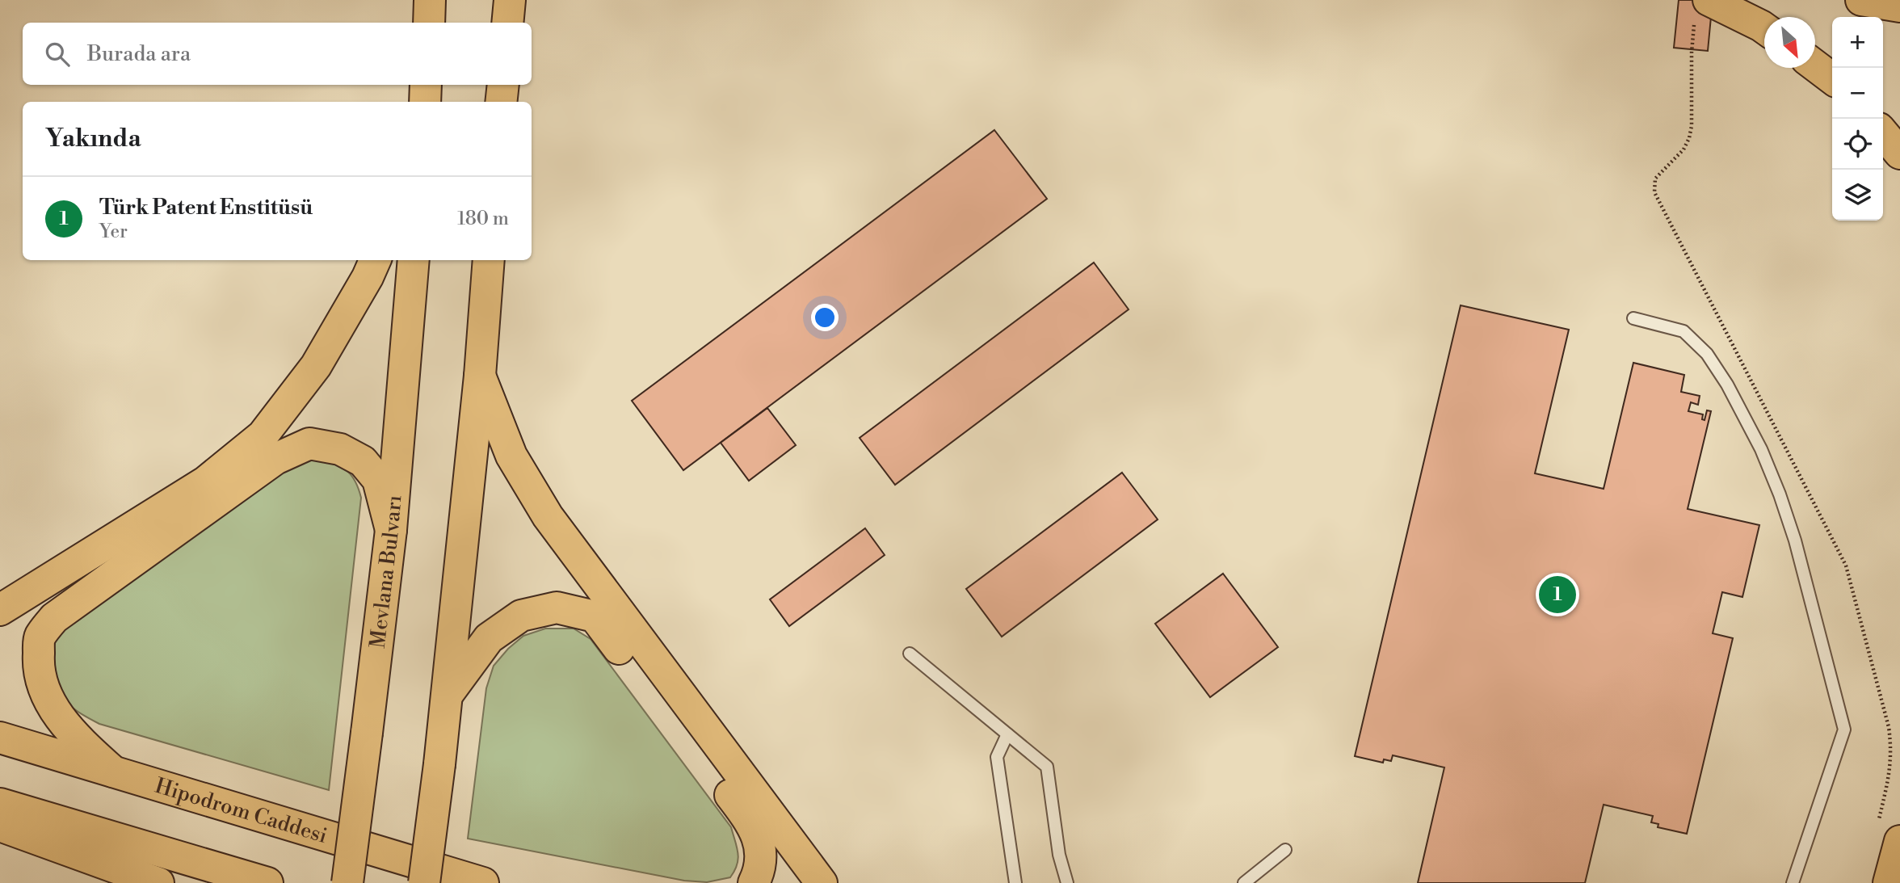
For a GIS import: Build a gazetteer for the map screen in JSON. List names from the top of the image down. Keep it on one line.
{"streets":{"main road":["Mevlana Bulvarı","Hipodrom Caddesi"]},"north":"bottom right","page":{"map_buttons":["+","−"],"search":"Burada ara","heading":"Yakında","list":[{"mark":"1","name":"Türk Patent Enstitüsü","note":"Yer","value":"180 m"}],"pins":"1"}}
